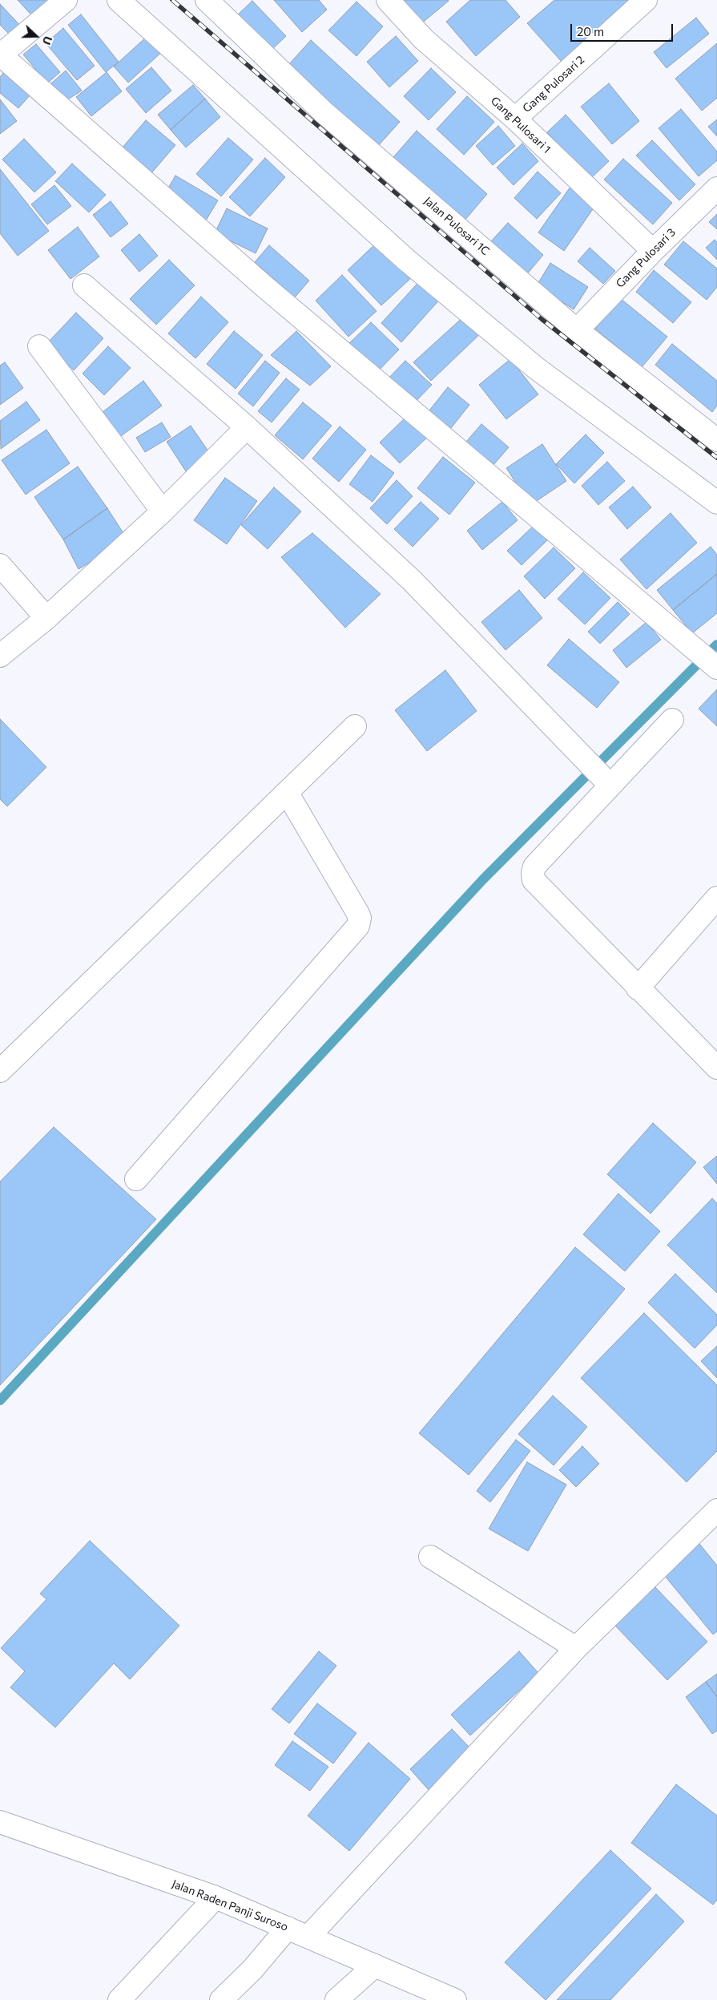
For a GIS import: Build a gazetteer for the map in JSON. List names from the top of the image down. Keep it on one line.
{"streets":{"main road":["Gang Pulosari 2","Gang Pulosari 1","Jalan Pulosari 1C","Gang Pulosari 3","Jalan Raden Panji Suroso"]},"crossings":[["Gang Pulosari 2","Gang Pulosari 1"],["Gang Pulosari 1","Gang Pulosari 3"],["Jalan Pulosari 1C","Gang Pulosari 3"]],"scale_bar":"20 m","north":"right"}
